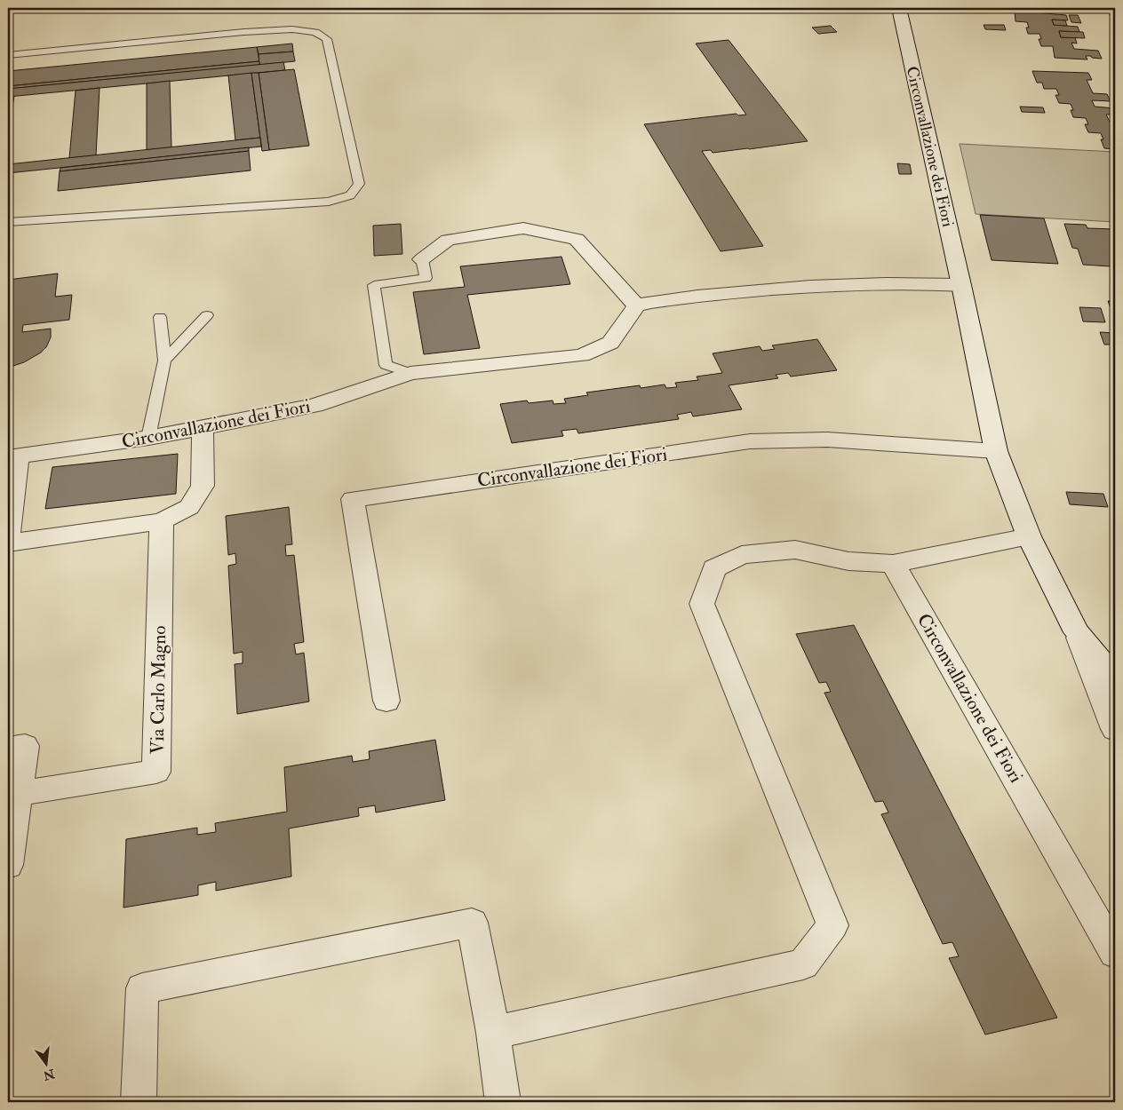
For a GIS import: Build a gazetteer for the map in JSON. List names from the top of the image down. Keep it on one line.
{"streets":{"street":["Circonvallazione dei Fiori","Via Carlo Magno"]},"north":"bottom"}
